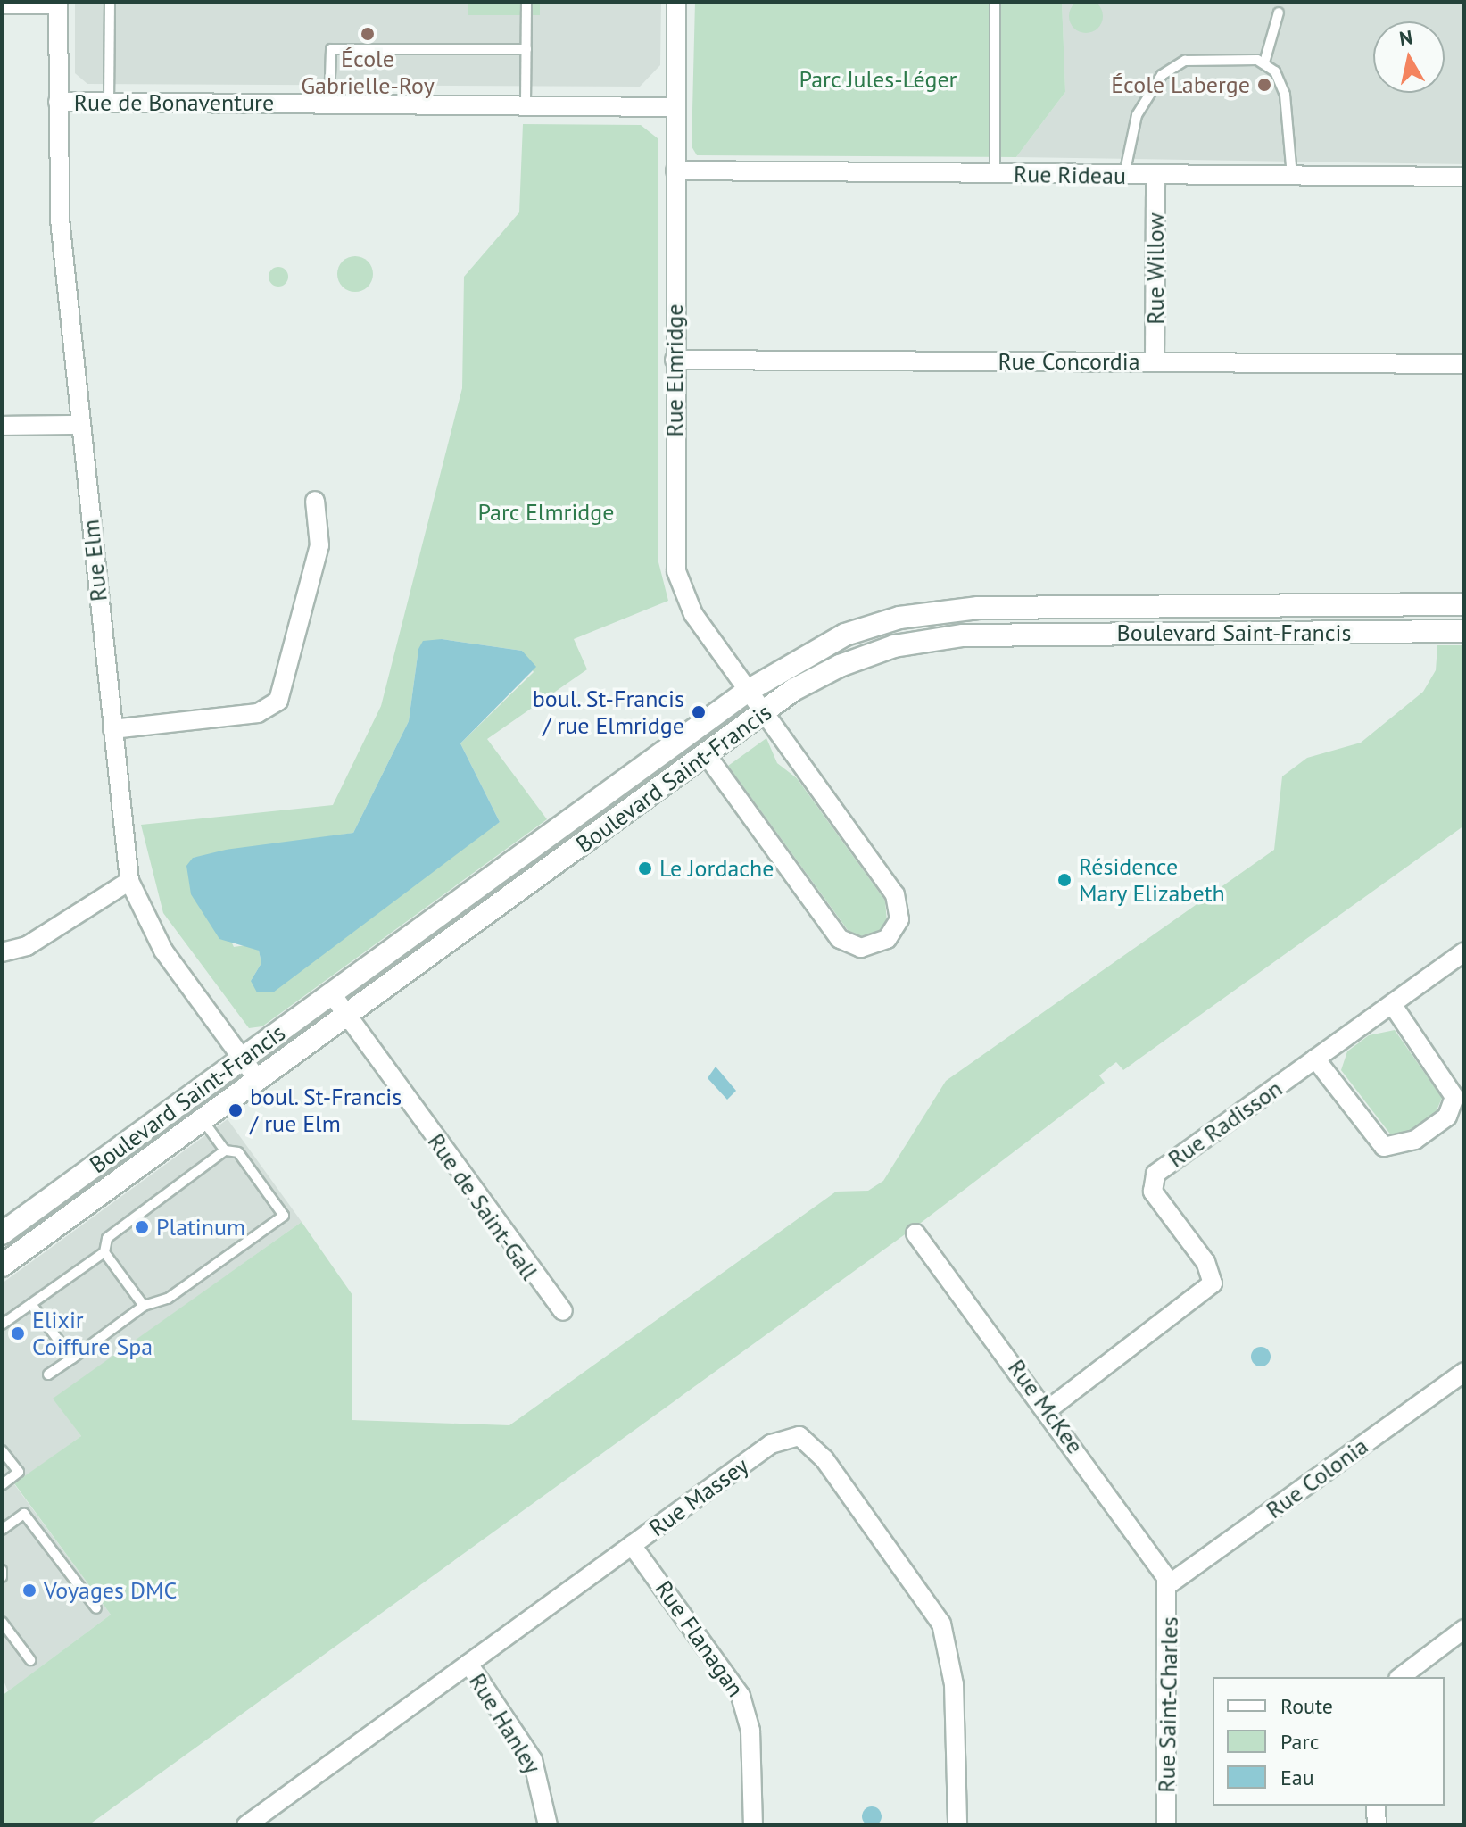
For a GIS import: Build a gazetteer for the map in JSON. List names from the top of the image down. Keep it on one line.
{"streets":{"street":["Rue de Bonaventure","Rue Rideau","Rue Willow","Rue Concordia","Rue Elmridge","Rue Elm","Boulevard Saint-Francis","Rue Radisson","Rue de Saint-Gall","Rue McKee","Rue Colonia","Rue Massey","Rue Flanagan","Rue Saint-Charles","Rue Hanley"]},"crossings":[["Rue de Bonaventure","Rue Elmridge"],["Rue de Bonaventure","Rue Elm"],["Rue Rideau","Rue Willow"],["Rue Rideau","Rue Elmridge"],["Rue Willow","Rue Concordia"],["Rue Concordia","Rue Elmridge"],["Rue Elmridge","Boulevard Saint-Francis"],["Rue Elm","Boulevard Saint-Francis"],["Boulevard Saint-Francis","Rue de Saint-Gall"],["Rue Radisson","Rue McKee"],["Rue McKee","Rue Colonia"],["Rue McKee","Rue Saint-Charles"],["Rue Colonia","Rue Saint-Charles"],["Rue Massey","Rue Flanagan"],["Rue Massey","Rue Hanley"]],"parks":["Parc Jules-Léger","Parc Elmridge"],"places":["École Gabrielle-Roy","École Laberge","boul. St-Francis / rue Elmridge","Le Jordache","Résidence Mary Elizabeth","boul. St-Francis / rue Elm","Platinum","Elixir Coiffure Spa","Voyages DMC"],"legend":["Route","Parc","Eau"],"north":"top"}
